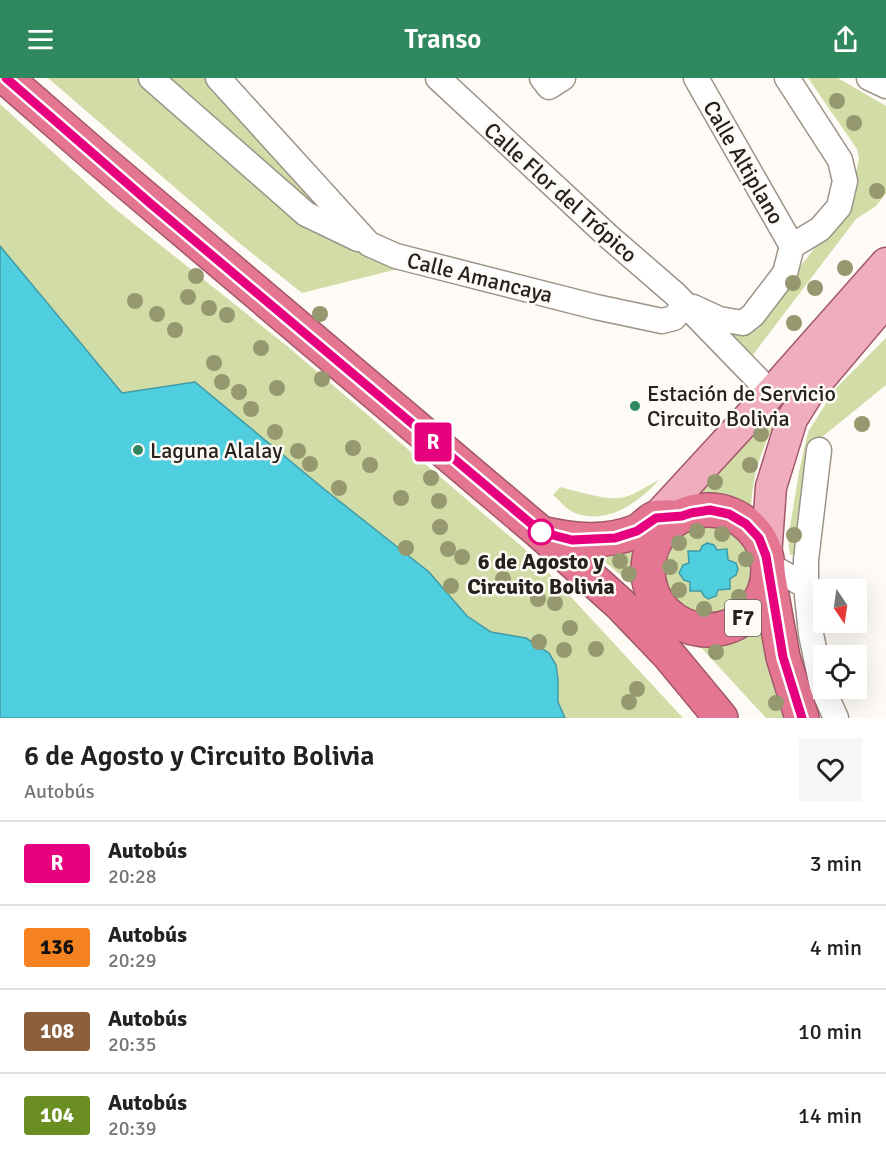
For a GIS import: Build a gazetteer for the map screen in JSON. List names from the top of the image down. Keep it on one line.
{"streets":{"highway":["F7"],"street":["Calle Altiplano","Calle Flor del Trópico","Calle Amancaya"]},"crossings":[["Calle Flor del Trópico","Calle Amancaya"]],"places":["Estación de Servicio Circuito Bolivia","Laguna Alalay","6 de Agosto y Circuito Bolivia"],"lines":["bus line R"],"north":"bottom","page":{"header":"Transo","on_map":"R","heading":["6 de Agosto y Circuito Bolivia","Autobús"],"list":[{"mark":"R","name":"Autobús","note":"20:28","value":"3 min"},{"mark":"136","name":"Autobús","note":"20:29","value":"4 min"},{"mark":"108","name":"Autobús","note":"20:35","value":"10 min"},{"mark":"104","name":"Autobús","note":"20:39","value":"14 min"}]}}
